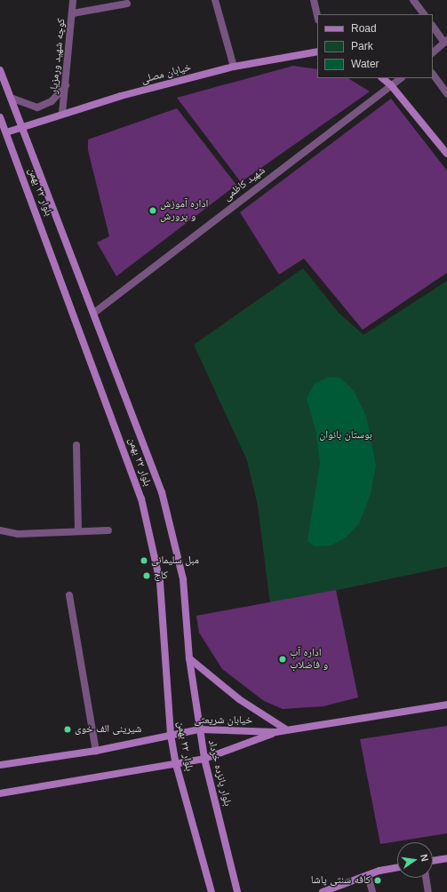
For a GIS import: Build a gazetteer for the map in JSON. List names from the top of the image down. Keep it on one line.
{"streets":{"main road":["خیابان مصلی","بلوار ۲۲ بهمن","خیابان شریعتی","بلوار پانزده خرداد"],"street":["کوچه شهید ورمزیار","شهید کاظمی"]},"crossings":[["کوچه شهید ورمزیار","خیابان مصلی"],["خیابان مصلی","بلوار ۲۲ بهمن"],["شهید کاظمی","بلوار ۲۲ بهمن"],["بلوار ۲۲ بهمن","خیابان شریعتی"],["بلوار ۲۲ بهمن","بلوار پانزده خرداد"],["خیابان شریعتی","بلوار پانزده خرداد"]],"parks":["بوستان بانوان"],"places":["اداره آموزش و پرورش","مبل سلیمانی","کاج","اداره آب و فاضلاب","شیرینی الف خوی","کافه سنتی پاشا"],"legend":["Road","Park","Water"],"north":"right"}
